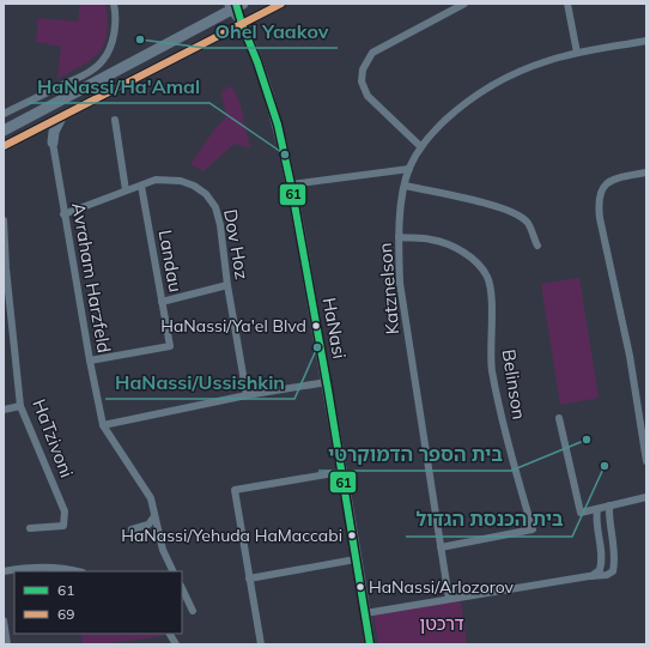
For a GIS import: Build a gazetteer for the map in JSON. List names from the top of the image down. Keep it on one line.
{"streets":{"street":["Dov Hoz","Landau","Avraham Harzfeld","Katznelson","HaNasi","Belinson","HaTzivoni"]},"crossings":[["Dov Hoz","Landau"],["Dov Hoz","Avraham Harzfeld"],["Landau","Avraham Harzfeld"],["Katznelson","Belinson"]],"parks":["דרכטן"],"places":["Ohel Yaakov","HaNassi/Ha'Amal","HaNassi/Ya'el Blvd","HaNassi/Ussishkin","בית הספר הדמוקרטי","בית הכנסת הגדול","HaNassi/Yehuda HaMaccabi","HaNassi/Arlozorov"],"lines":["transit line 61","transit line 69"],"legend":["61","69"]}
